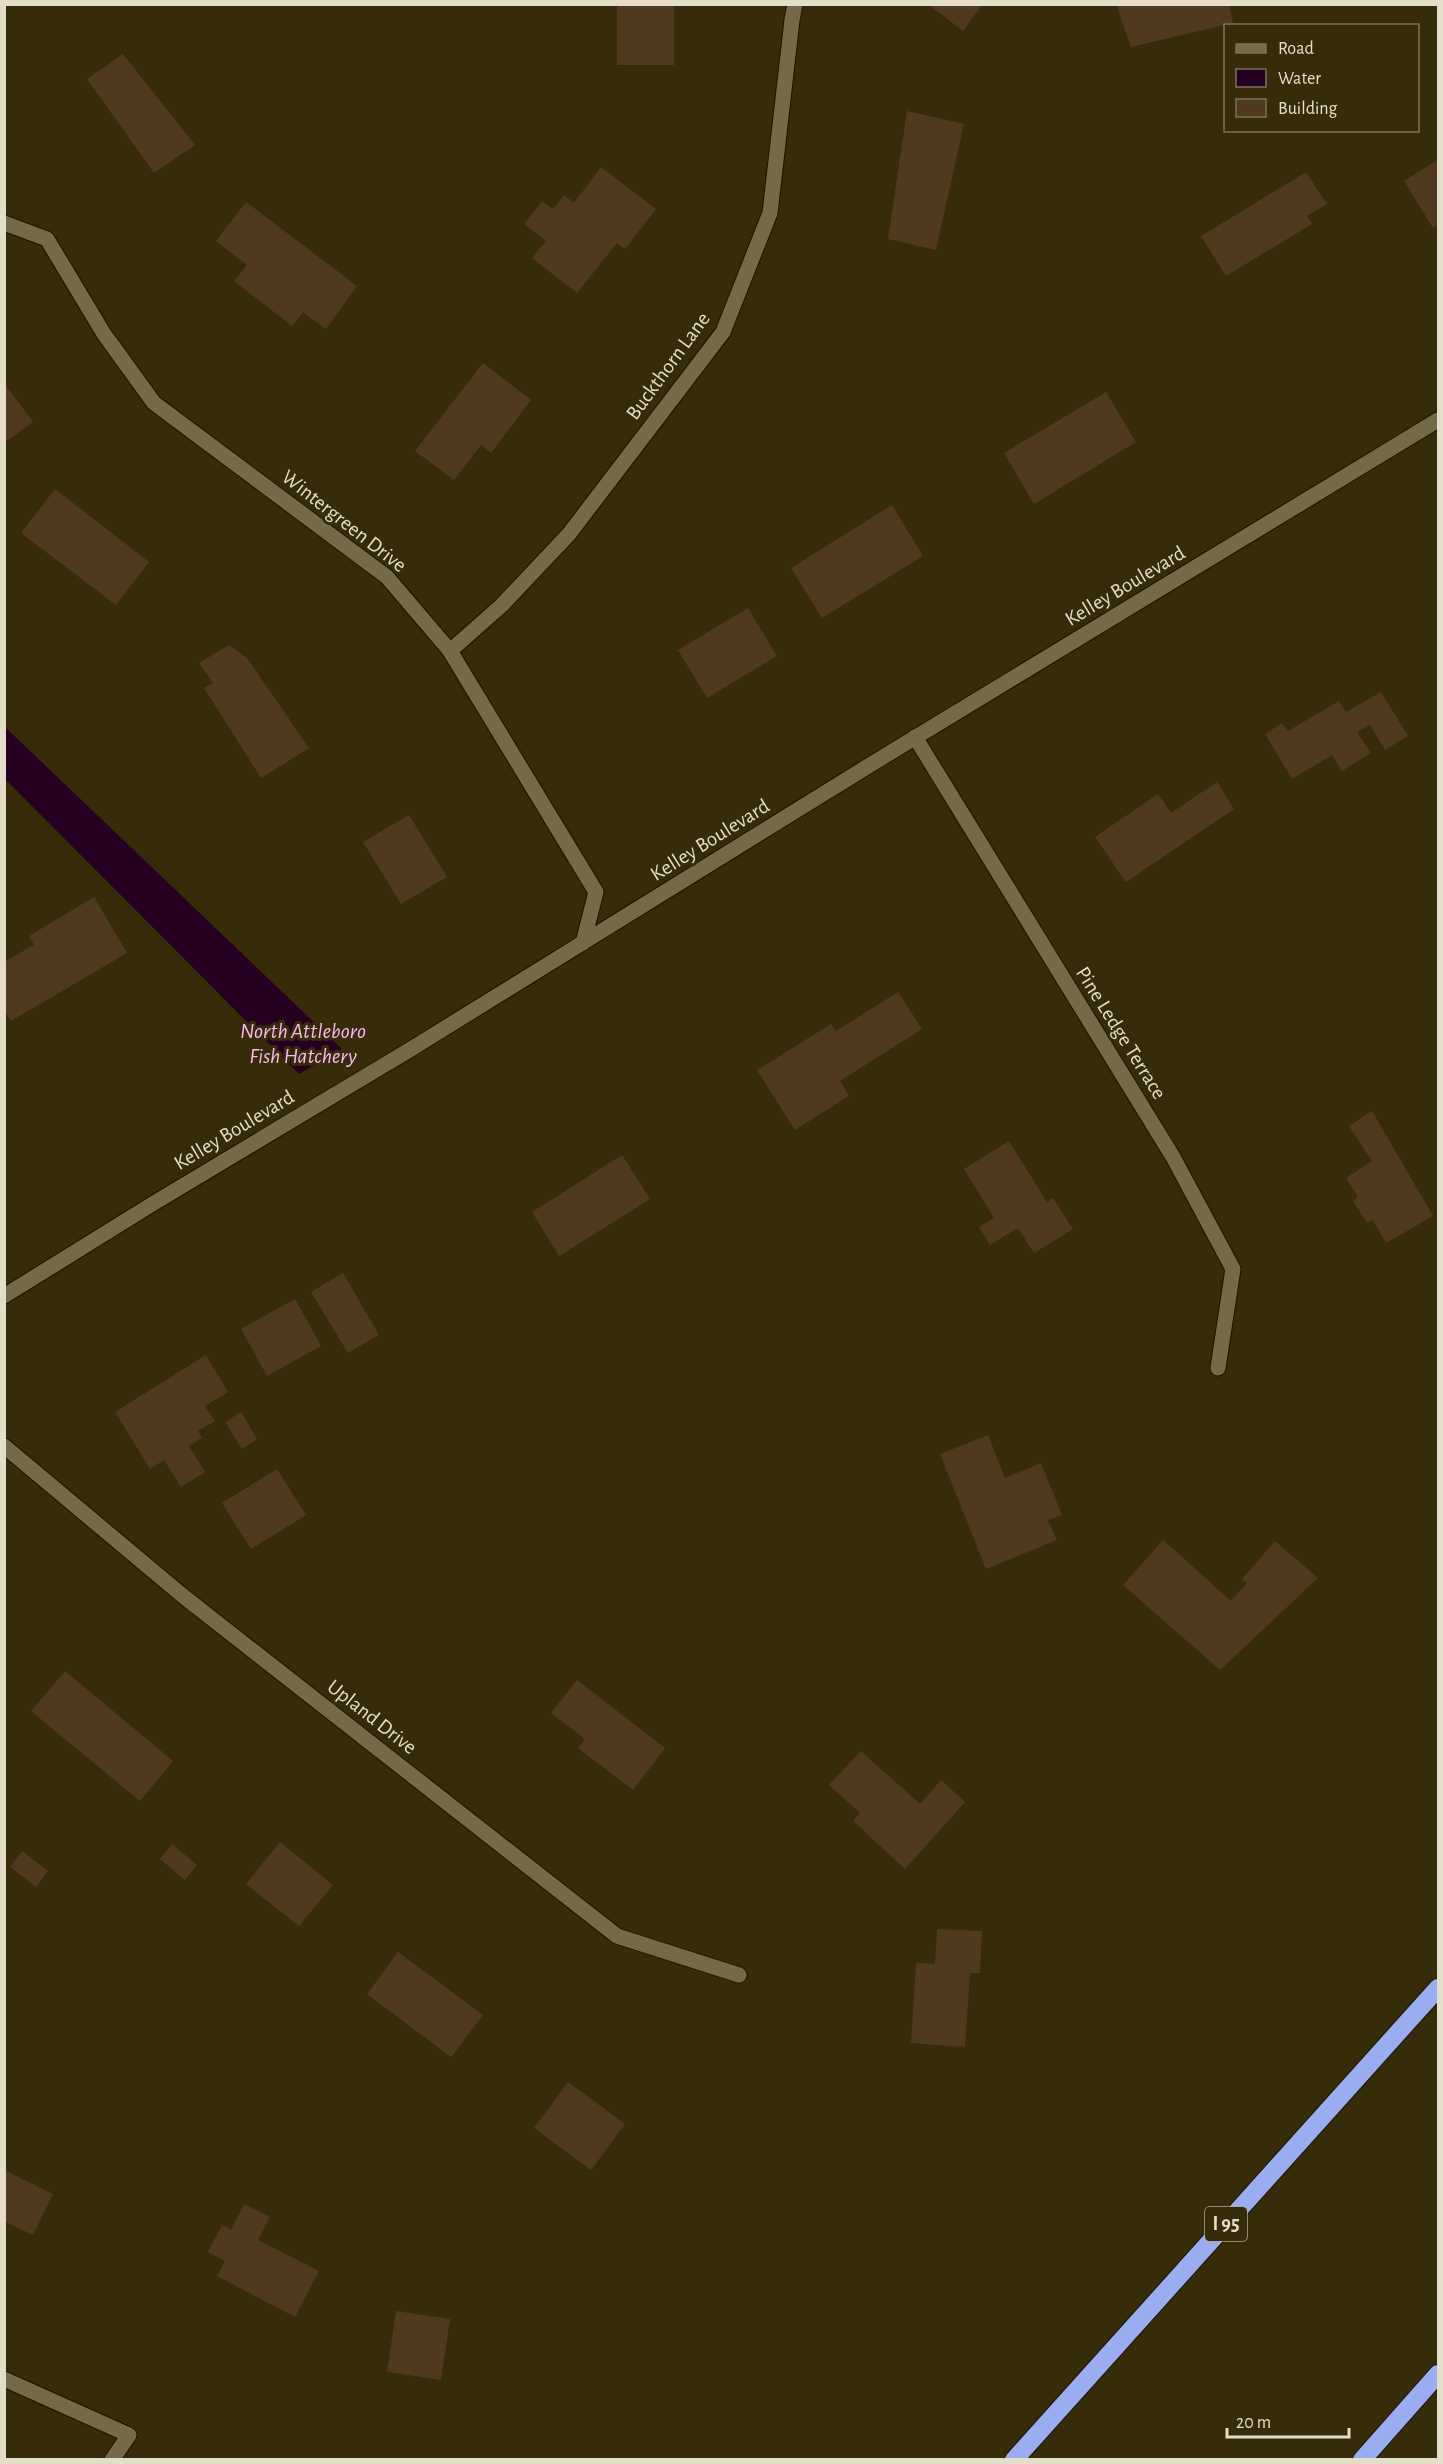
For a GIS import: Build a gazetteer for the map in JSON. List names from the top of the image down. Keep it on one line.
{"streets":{"highway":["I 95"],"street":["Buckthorn Lane","Wintergreen Drive","Kelley Boulevard","Pine Ledge Terrace","Upland Drive"]},"crossings":[["Buckthorn Lane","Wintergreen Drive"],["Wintergreen Drive","Kelley Boulevard"],["Kelley Boulevard","Pine Ledge Terrace"]],"water":["North Attleboro Fish Hatchery"],"legend":["Road","Water","Building"],"scale_bar":"20 m"}
